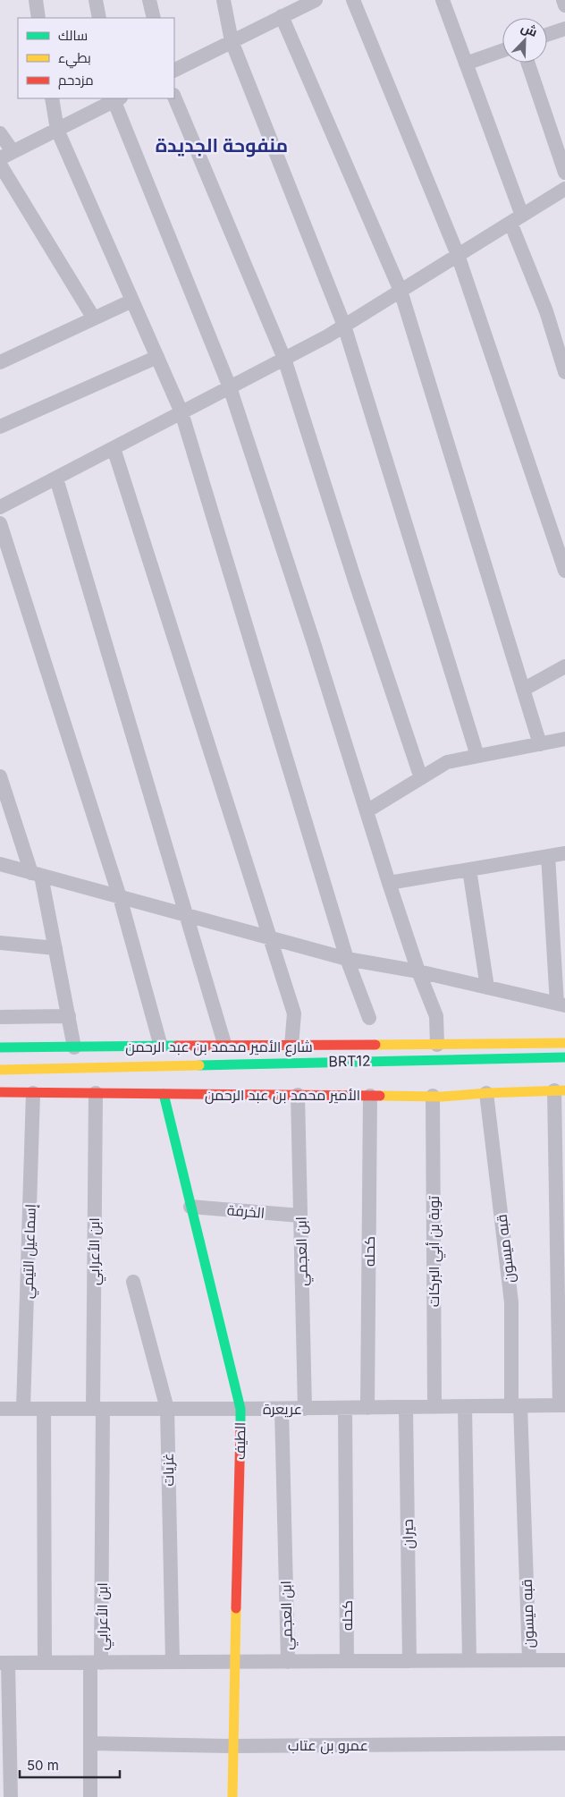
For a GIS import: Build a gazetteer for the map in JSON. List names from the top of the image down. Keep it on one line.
{"streets":{"main road":["شارع الأمير محمد بن عبد الرحمن","BRT12","الأمير محمد بن عبد الرحمن","الطيف"],"street":["الخرفة","قبه ميسون","إسماعيل التيمي","ابن الأعرابي","ابن العجمي","كحله","توبة بن أبي البركات","عريعرة","غزيات","حيران","عمرو بن عتاب"]},"crossings":[["الأمير محمد بن عبد الرحمن","قبه ميسون"],["الأمير محمد بن عبد الرحمن","إسماعيل التيمي"],["الأمير محمد بن عبد الرحمن","ابن الأعرابي"],["الأمير محمد بن عبد الرحمن","ابن العجمي"],["الأمير محمد بن عبد الرحمن","كحله"],["الأمير محمد بن عبد الرحمن","توبة بن أبي البركات"],["الأمير محمد بن عبد الرحمن","الطيف"],["الخرفة","ابن العجمي"],["الخرفة","الطيف"],["قبه ميسون","عريعرة"],["إسماعيل التيمي","عريعرة"],["ابن الأعرابي","عريعرة"],["ابن الأعرابي","عمرو بن عتاب"],["ابن العجمي","عريعرة"],["كحله","عريعرة"],["توبة بن أبي البركات","عريعرة"],["عريعرة","الطيف"],["عريعرة","غزيات"],["عريعرة","حيران"],["الطيف","عمرو بن عتاب"]],"districts":["منفوحة الجديدة"],"legend":["سالك","بطيء","مزدحم"],"scale_bar":"50 m","north":"top right"}
